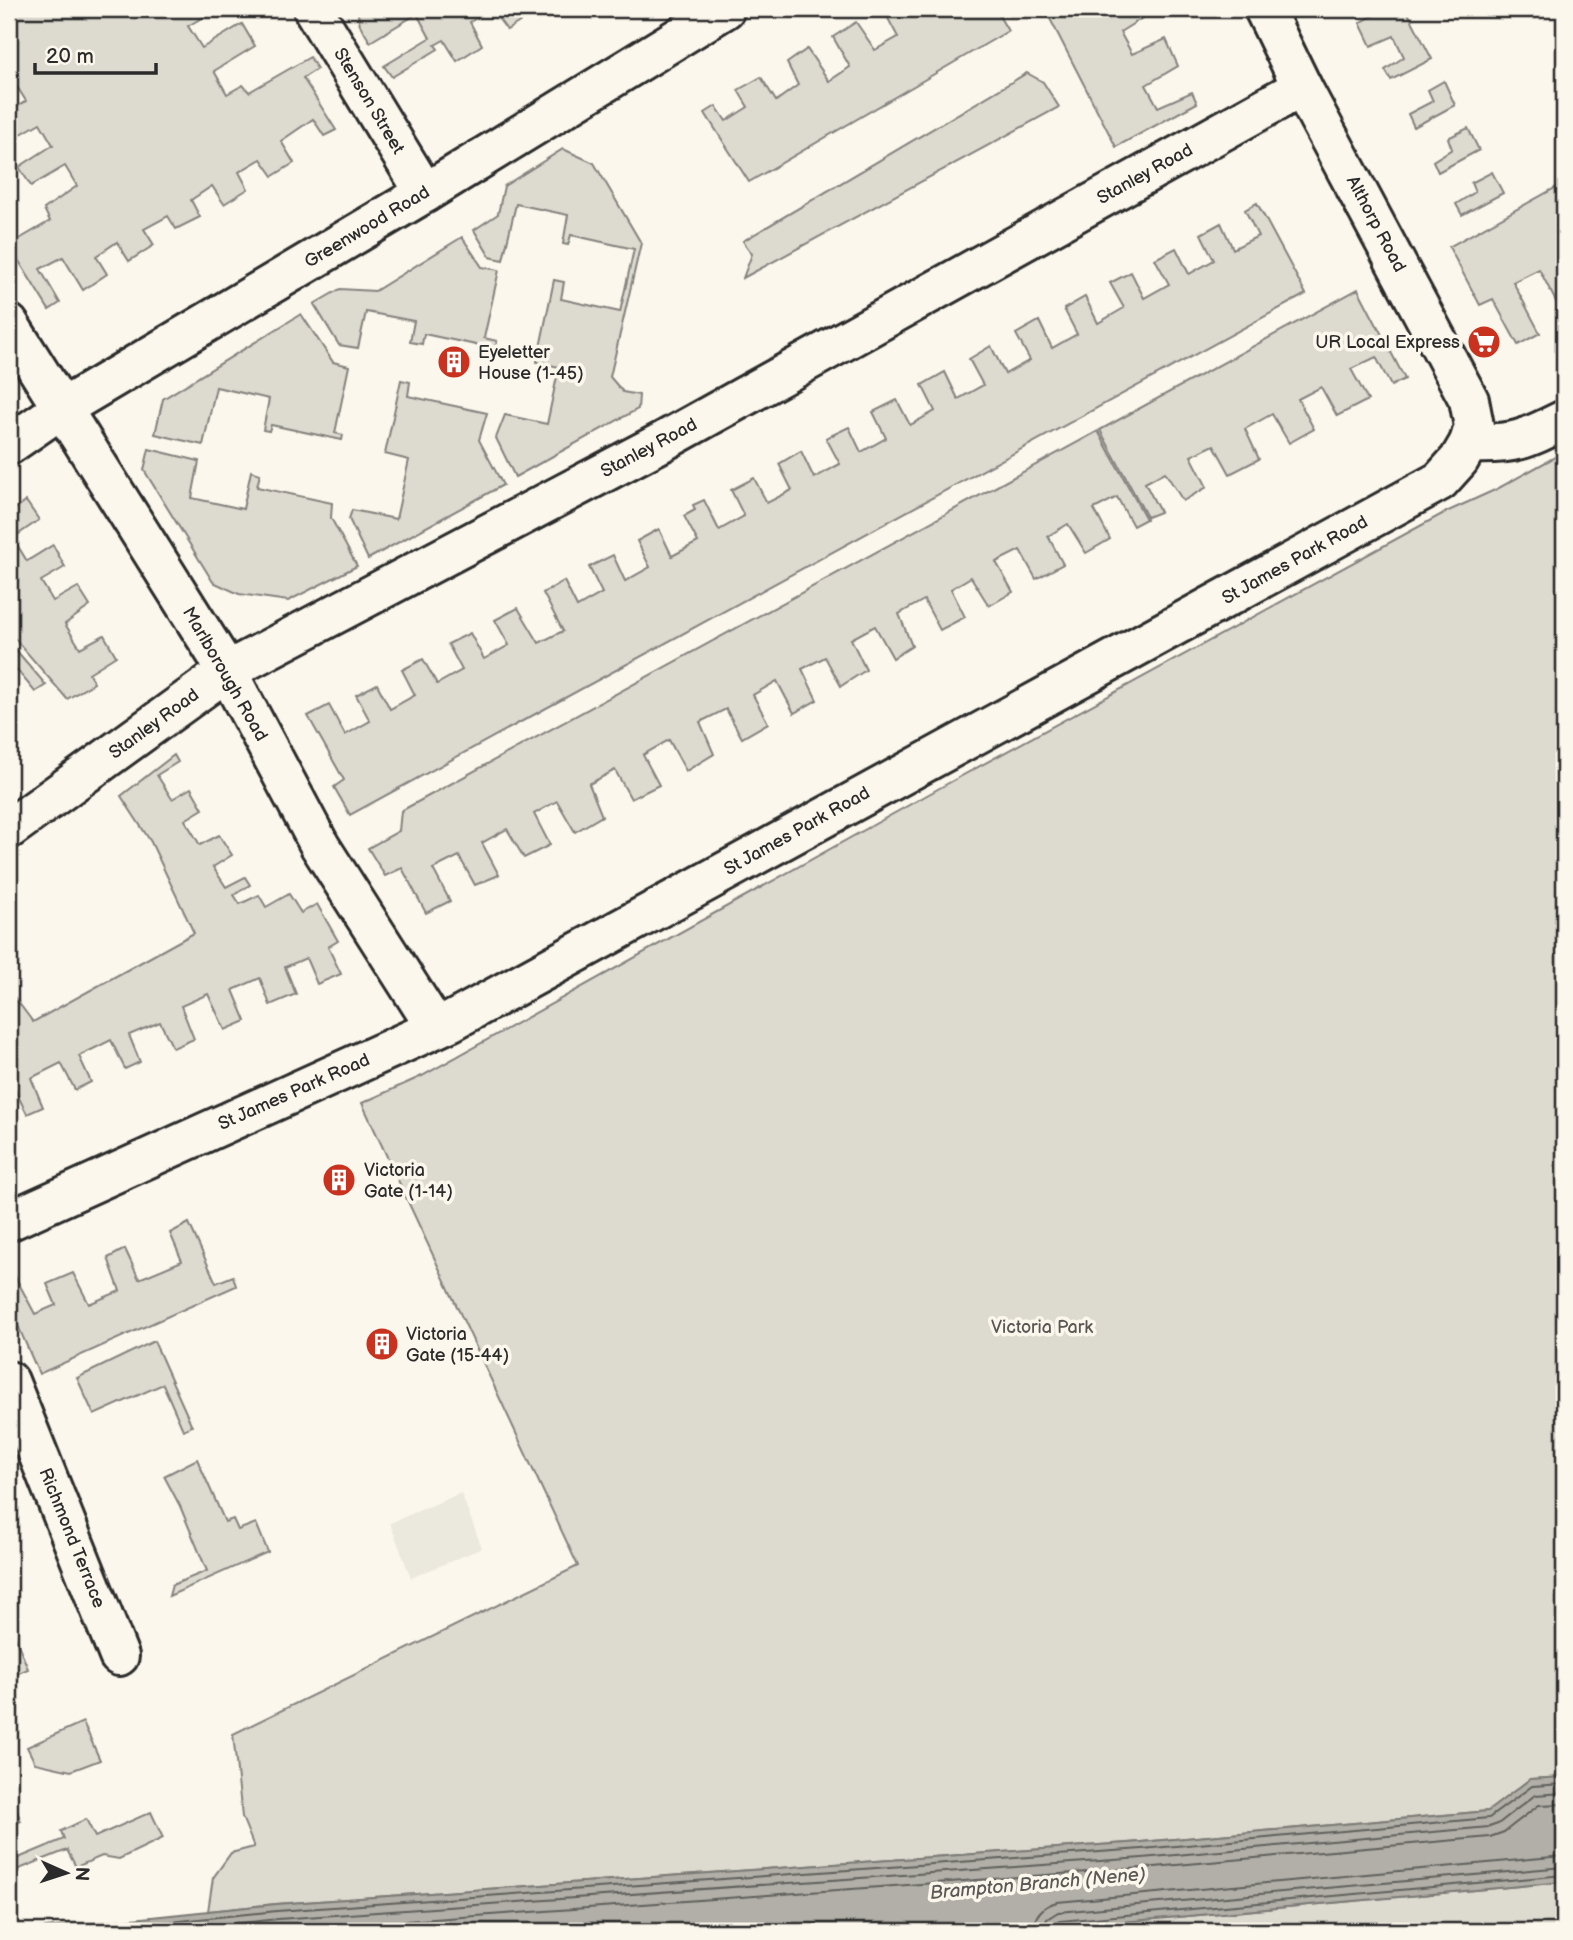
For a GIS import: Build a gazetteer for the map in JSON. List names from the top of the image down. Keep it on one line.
{"streets":{"street":["Stenson Street","Stanley Road","Althorp Road","Greenwood Road","St James Park Road","Marlborough Road","Richmond Terrace"]},"crossings":[["Stenson Street","Greenwood Road"],["Stanley Road","Althorp Road"],["Stanley Road","Marlborough Road"],["Althorp Road","St James Park Road"],["Greenwood Road","Marlborough Road"],["St James Park Road","Marlborough Road"]],"water":["Brampton Branch (Nene)"],"parks":["Victoria Park"],"places":{"supermarket":["UR Local Express"],"building":["Eyeletter House (1-45)","Victoria Gate (1-14)","Victoria Gate (15-44)"]},"scale_bar":"20 m","north":"right"}
